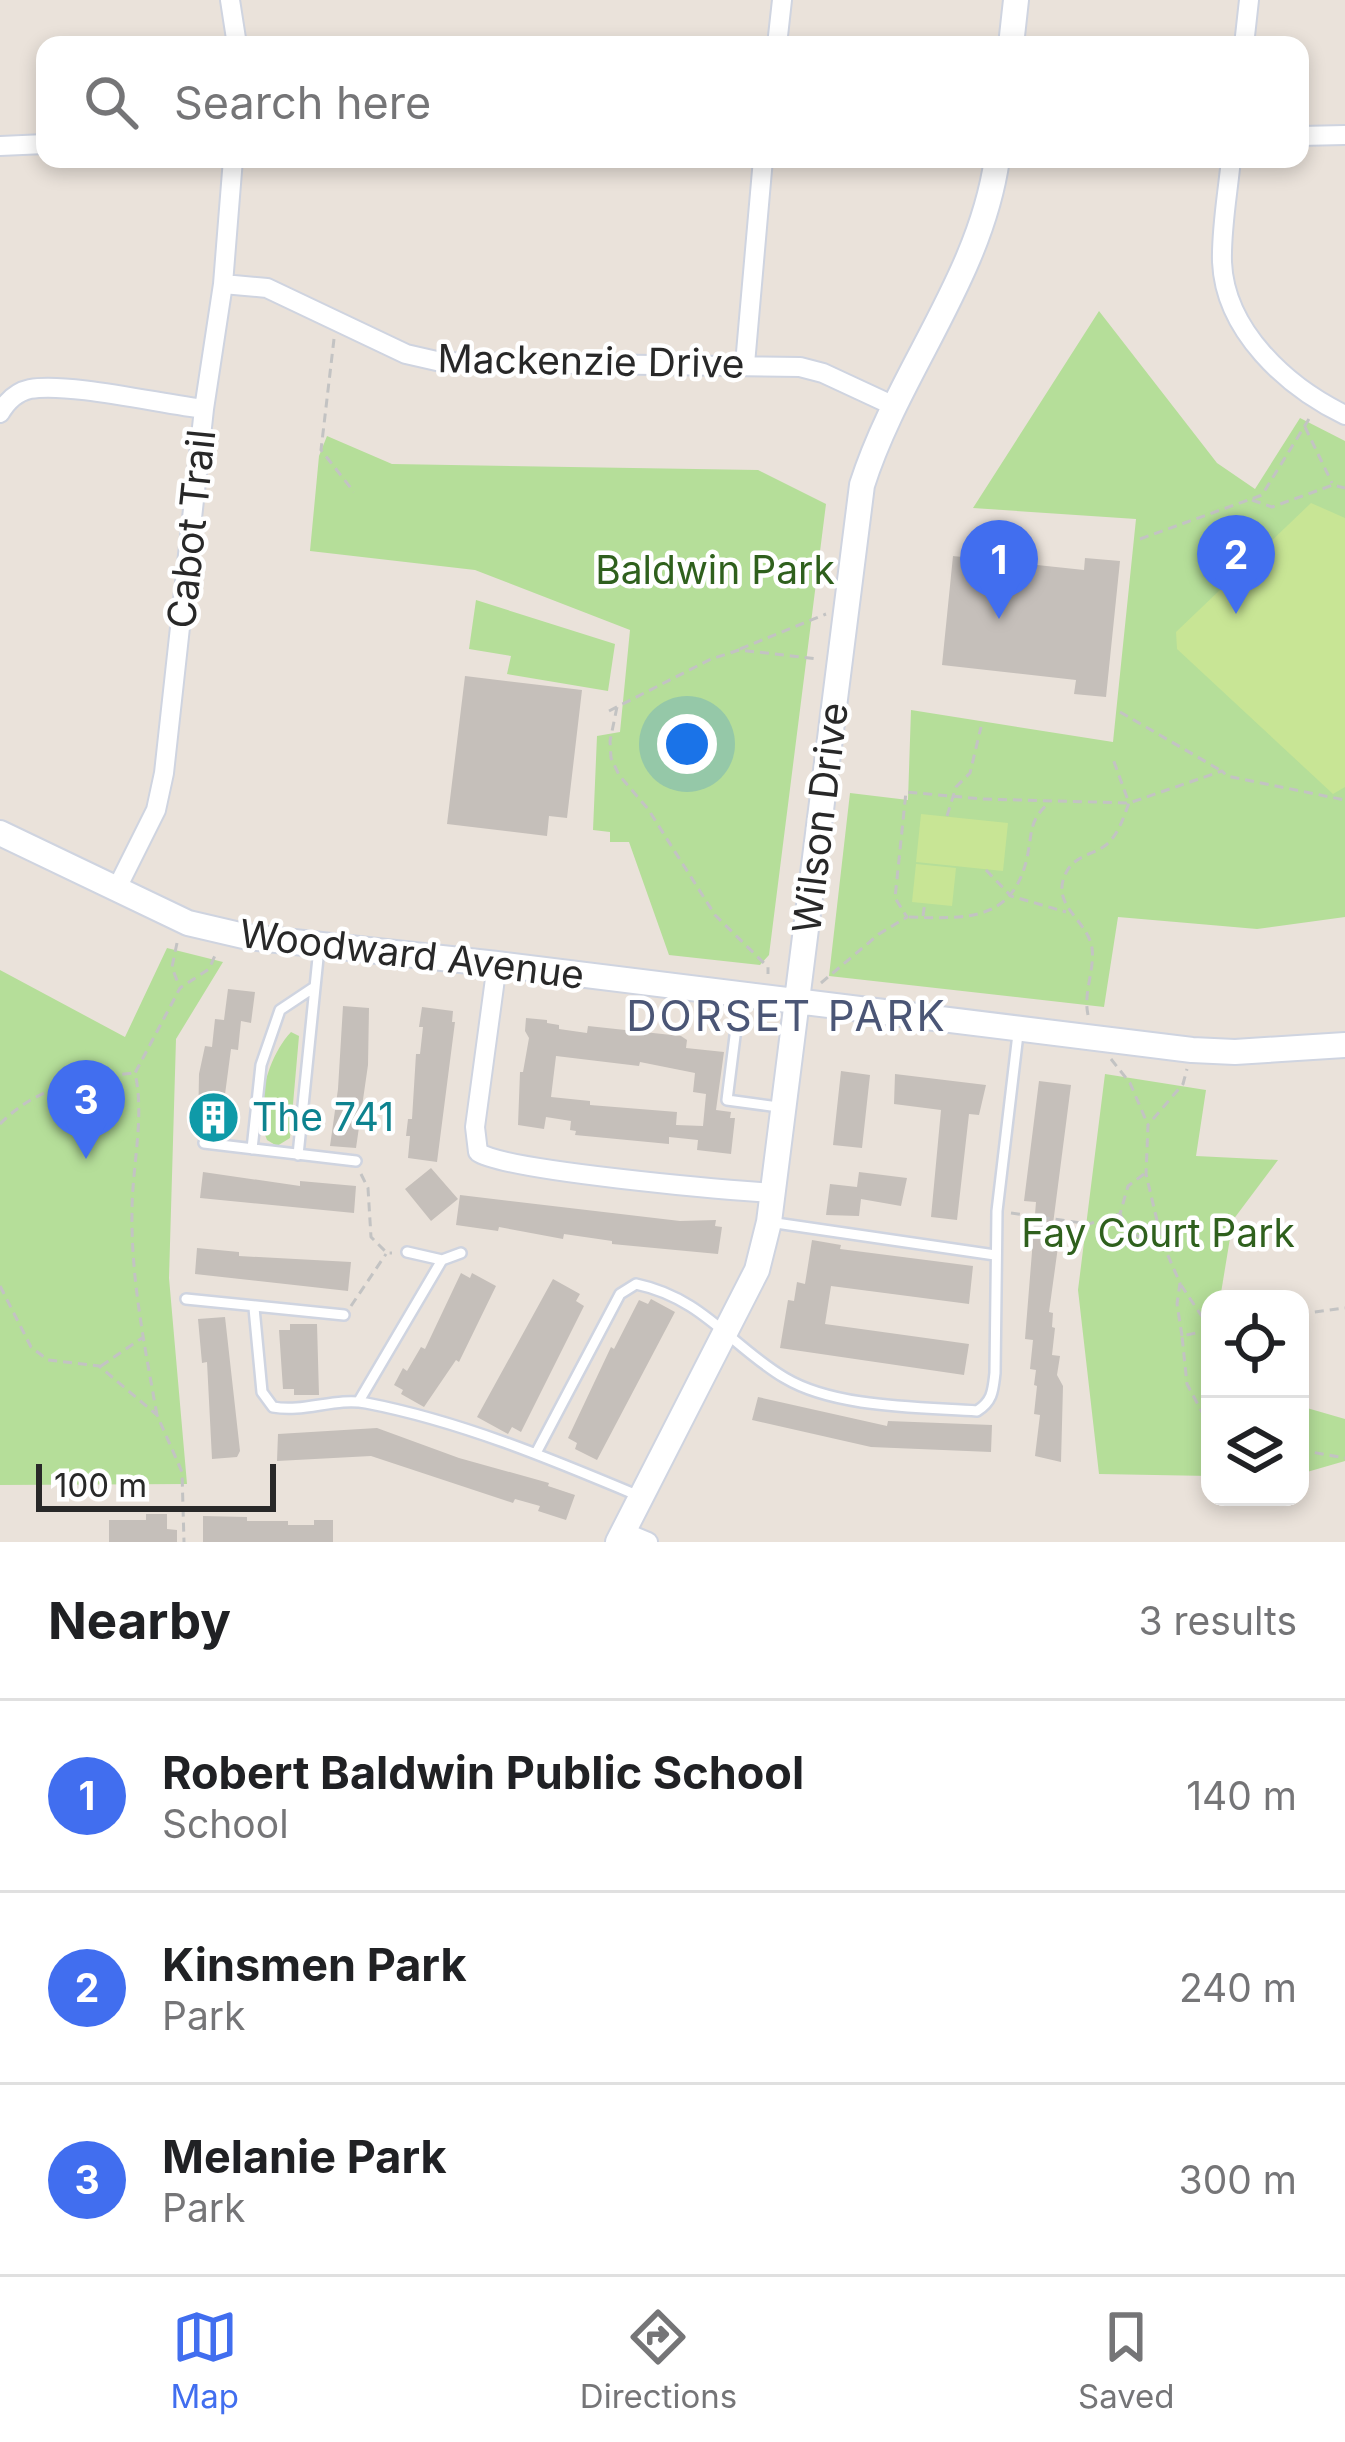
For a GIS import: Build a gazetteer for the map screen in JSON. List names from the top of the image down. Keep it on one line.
{"streets":{"street":["Mackenzie Drive","Cabot Trail","Wilson Drive","Woodward Avenue"]},"crossings":[["Mackenzie Drive","Cabot Trail"],["Mackenzie Drive","Wilson Drive"],["Cabot Trail","Woodward Avenue"],["Wilson Drive","Woodward Avenue"]],"districts":["DORSET PARK"],"parks":["Baldwin Park","Fay Court Park"],"places":{"building":["The 741"]},"scale_bar":"100 m","page":{"search":"Search here","pins":["2","1","3"],"scale":"100 m","heading":["Nearby","3 results"],"list":[{"mark":"1","name":"Robert Baldwin Public School","note":"School","value":"140 m"},{"mark":"2","name":"Kinsmen Park","note":"Park","value":"240 m"},{"mark":"3","name":"Melanie Park","note":"Park","value":"300 m"}],"nav":["Map","Directions","Saved"]}}
